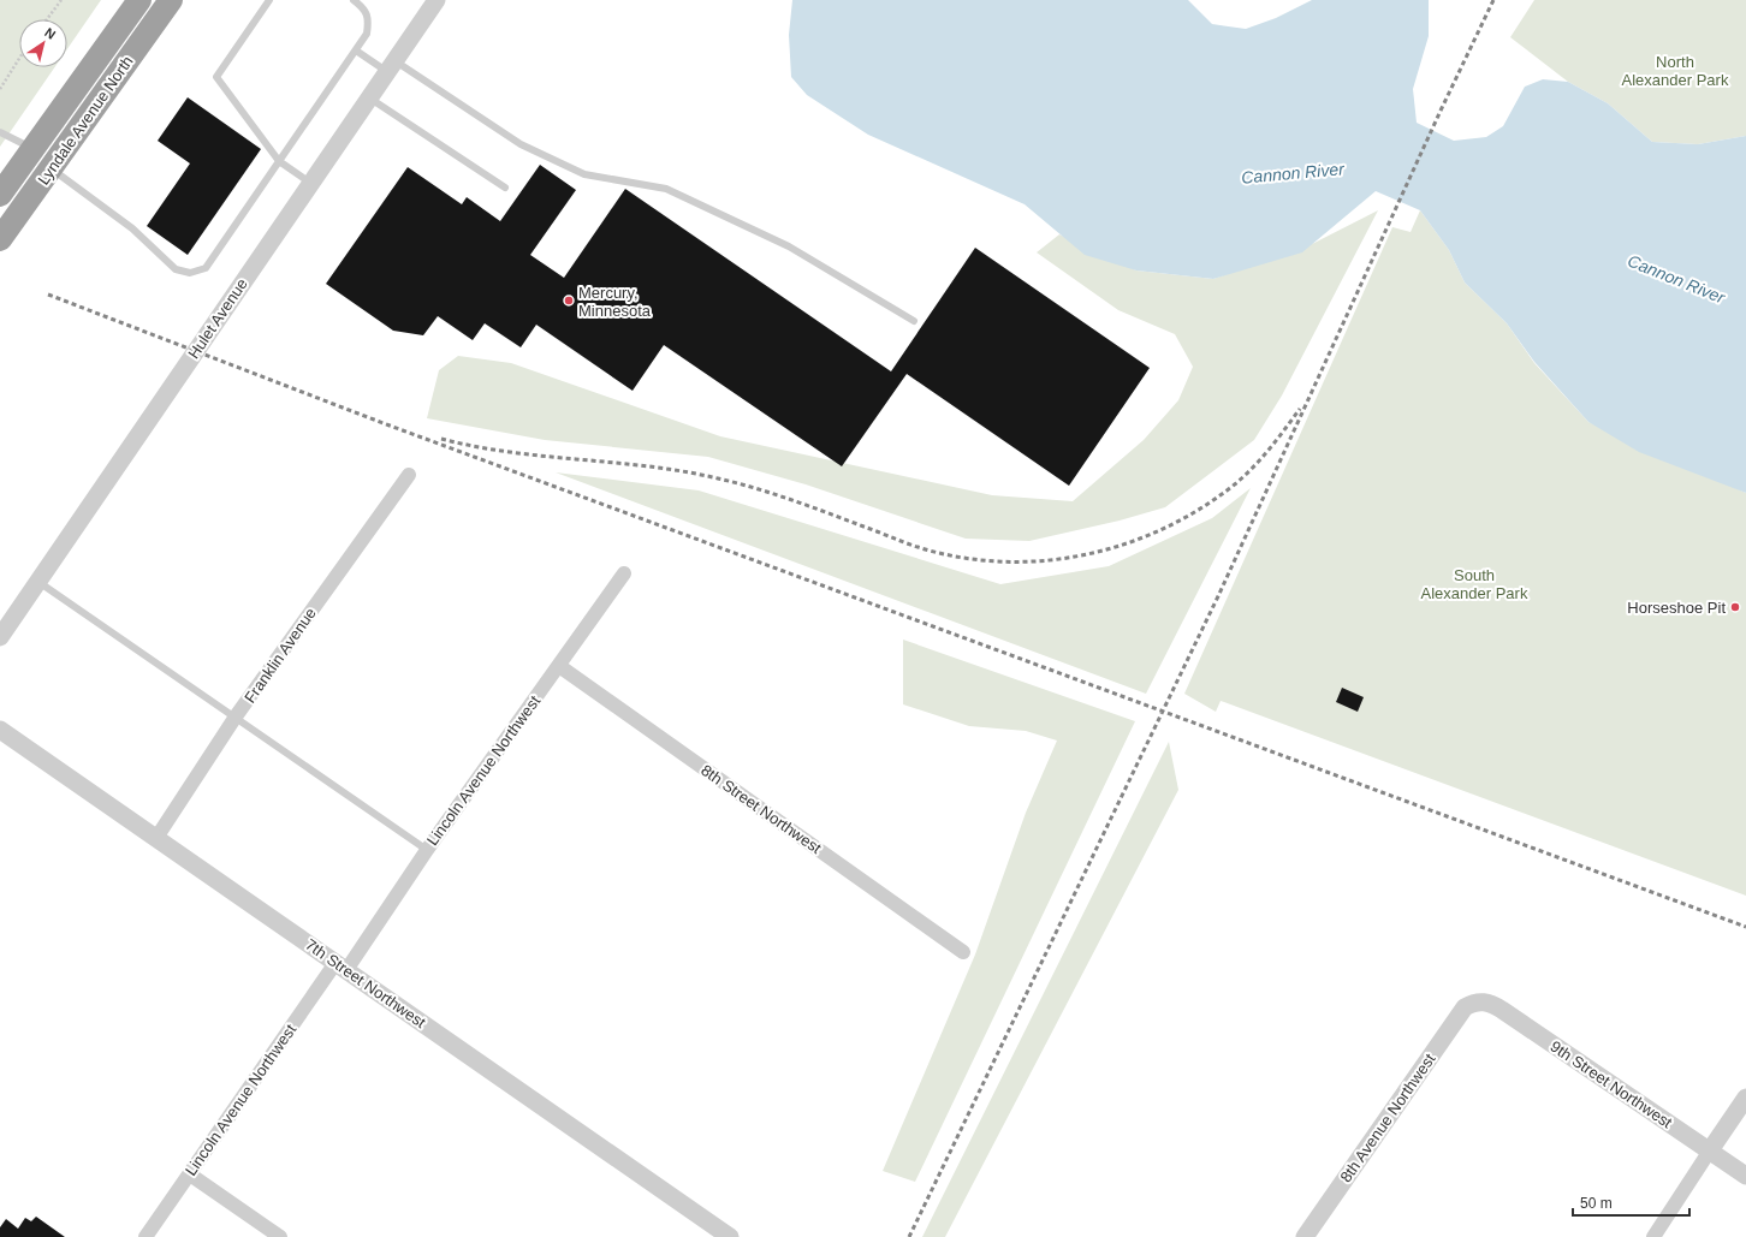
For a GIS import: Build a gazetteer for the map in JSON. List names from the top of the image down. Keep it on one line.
{"streets":{"highway":["Lyndale Avenue North"],"street":["Hulet Avenue","Franklin Avenue","Lincoln Avenue Northwest","8th Street Northwest","7th Street Northwest","9th Street Northwest","8th Avenue Northwest"]},"crossings":[["Franklin Avenue","7th Street Northwest"],["Lincoln Avenue Northwest","8th Street Northwest"],["Lincoln Avenue Northwest","7th Street Northwest"],["9th Street Northwest","8th Avenue Northwest"]],"water":["Cannon River"],"parks":["North Alexander Park","South Alexander Park"],"places":["Mercury, Minnesota","Horseshoe Pit"],"scale_bar":"50 m","north":"top right"}
